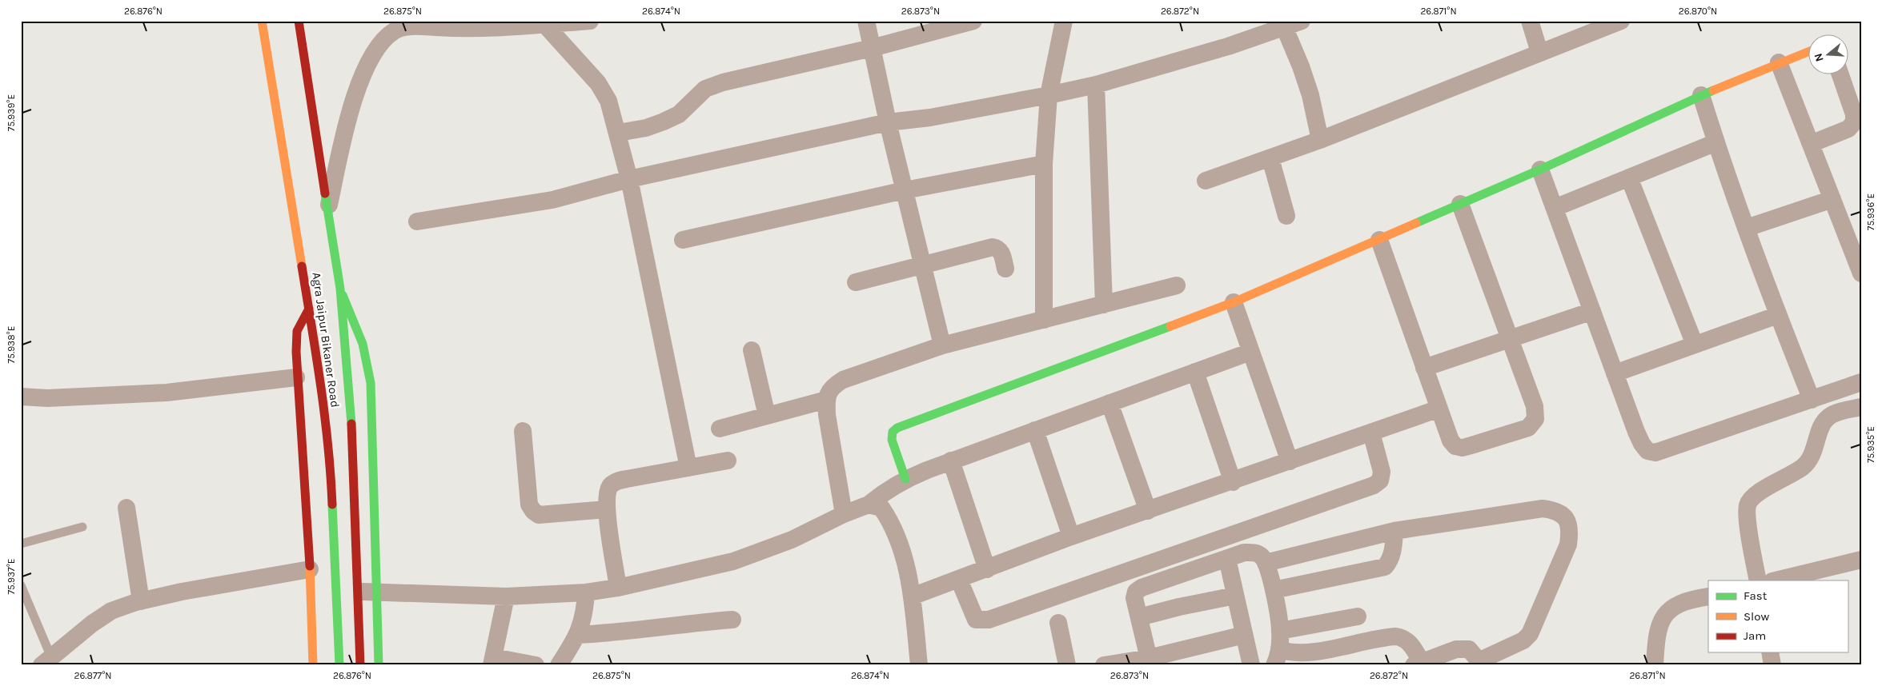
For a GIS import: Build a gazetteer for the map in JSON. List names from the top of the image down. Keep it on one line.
{"streets":{"main road":["Agra Jaipur Bikaner Road"]},"legend":["Fast","Slow","Jam"],"north":"left","coordinates":["26.876°N","26.875°N","26.874°N","26.873°N","26.872°N","26.871°N","26.870°N","75.939°E","75.936°E","75.938°E","75.935°E","75.937°E","26.877°N"]}
